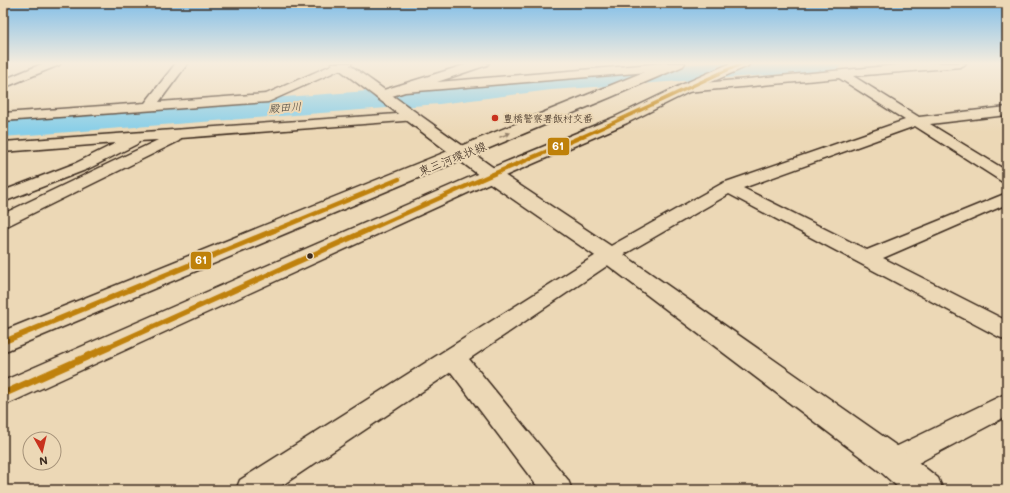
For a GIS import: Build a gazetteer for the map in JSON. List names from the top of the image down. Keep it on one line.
{"streets":{"main road":["東三河環状線"]},"water":["殿田川"],"places":["豊橋警察署飯村交番"],"lines":["transit line 61"],"north":"bottom"}
